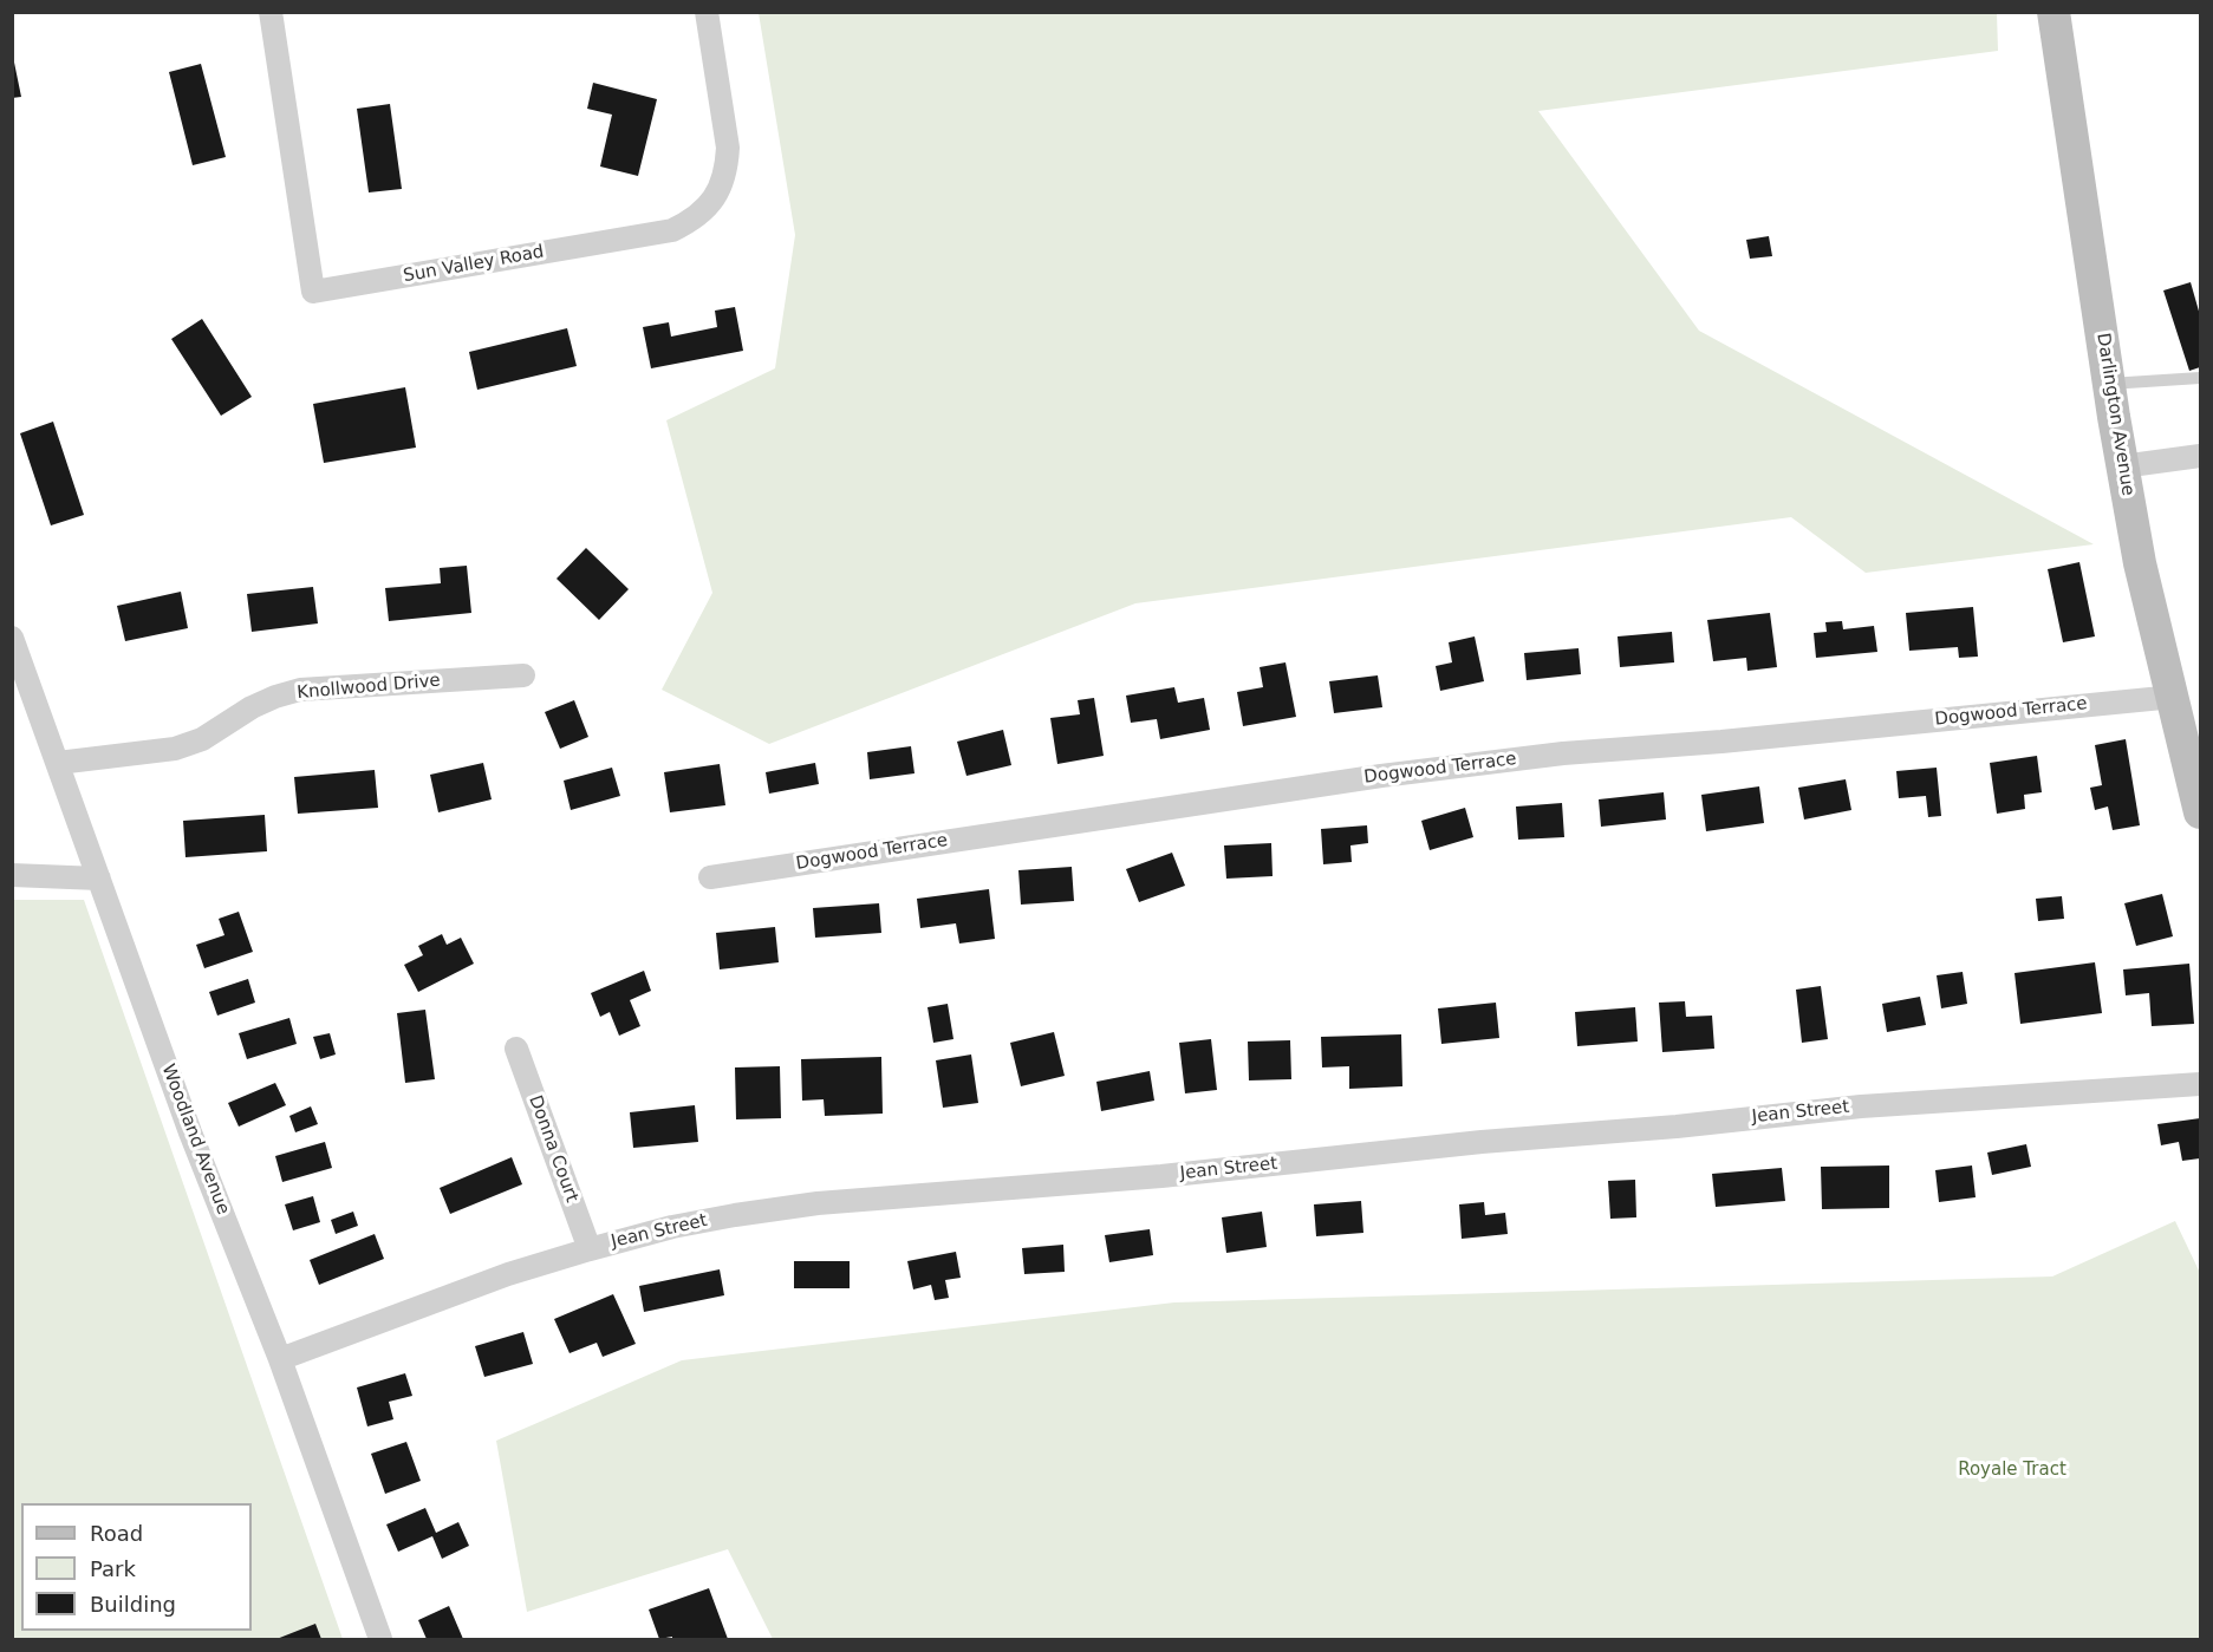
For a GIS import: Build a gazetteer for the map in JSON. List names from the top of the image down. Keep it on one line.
{"streets":{"main road":["Darlington Avenue"],"street":["Sun Valley Road","Knollwood Drive","Dogwood Terrace","Jean Street","Woodland Avenue","Donna Court"]},"crossings":[["Darlington Avenue","Dogwood Terrace"],["Knollwood Drive","Woodland Avenue"],["Jean Street","Woodland Avenue"],["Jean Street","Donna Court"]],"parks":["Royale Tract"],"legend":["Road","Park","Building"]}
